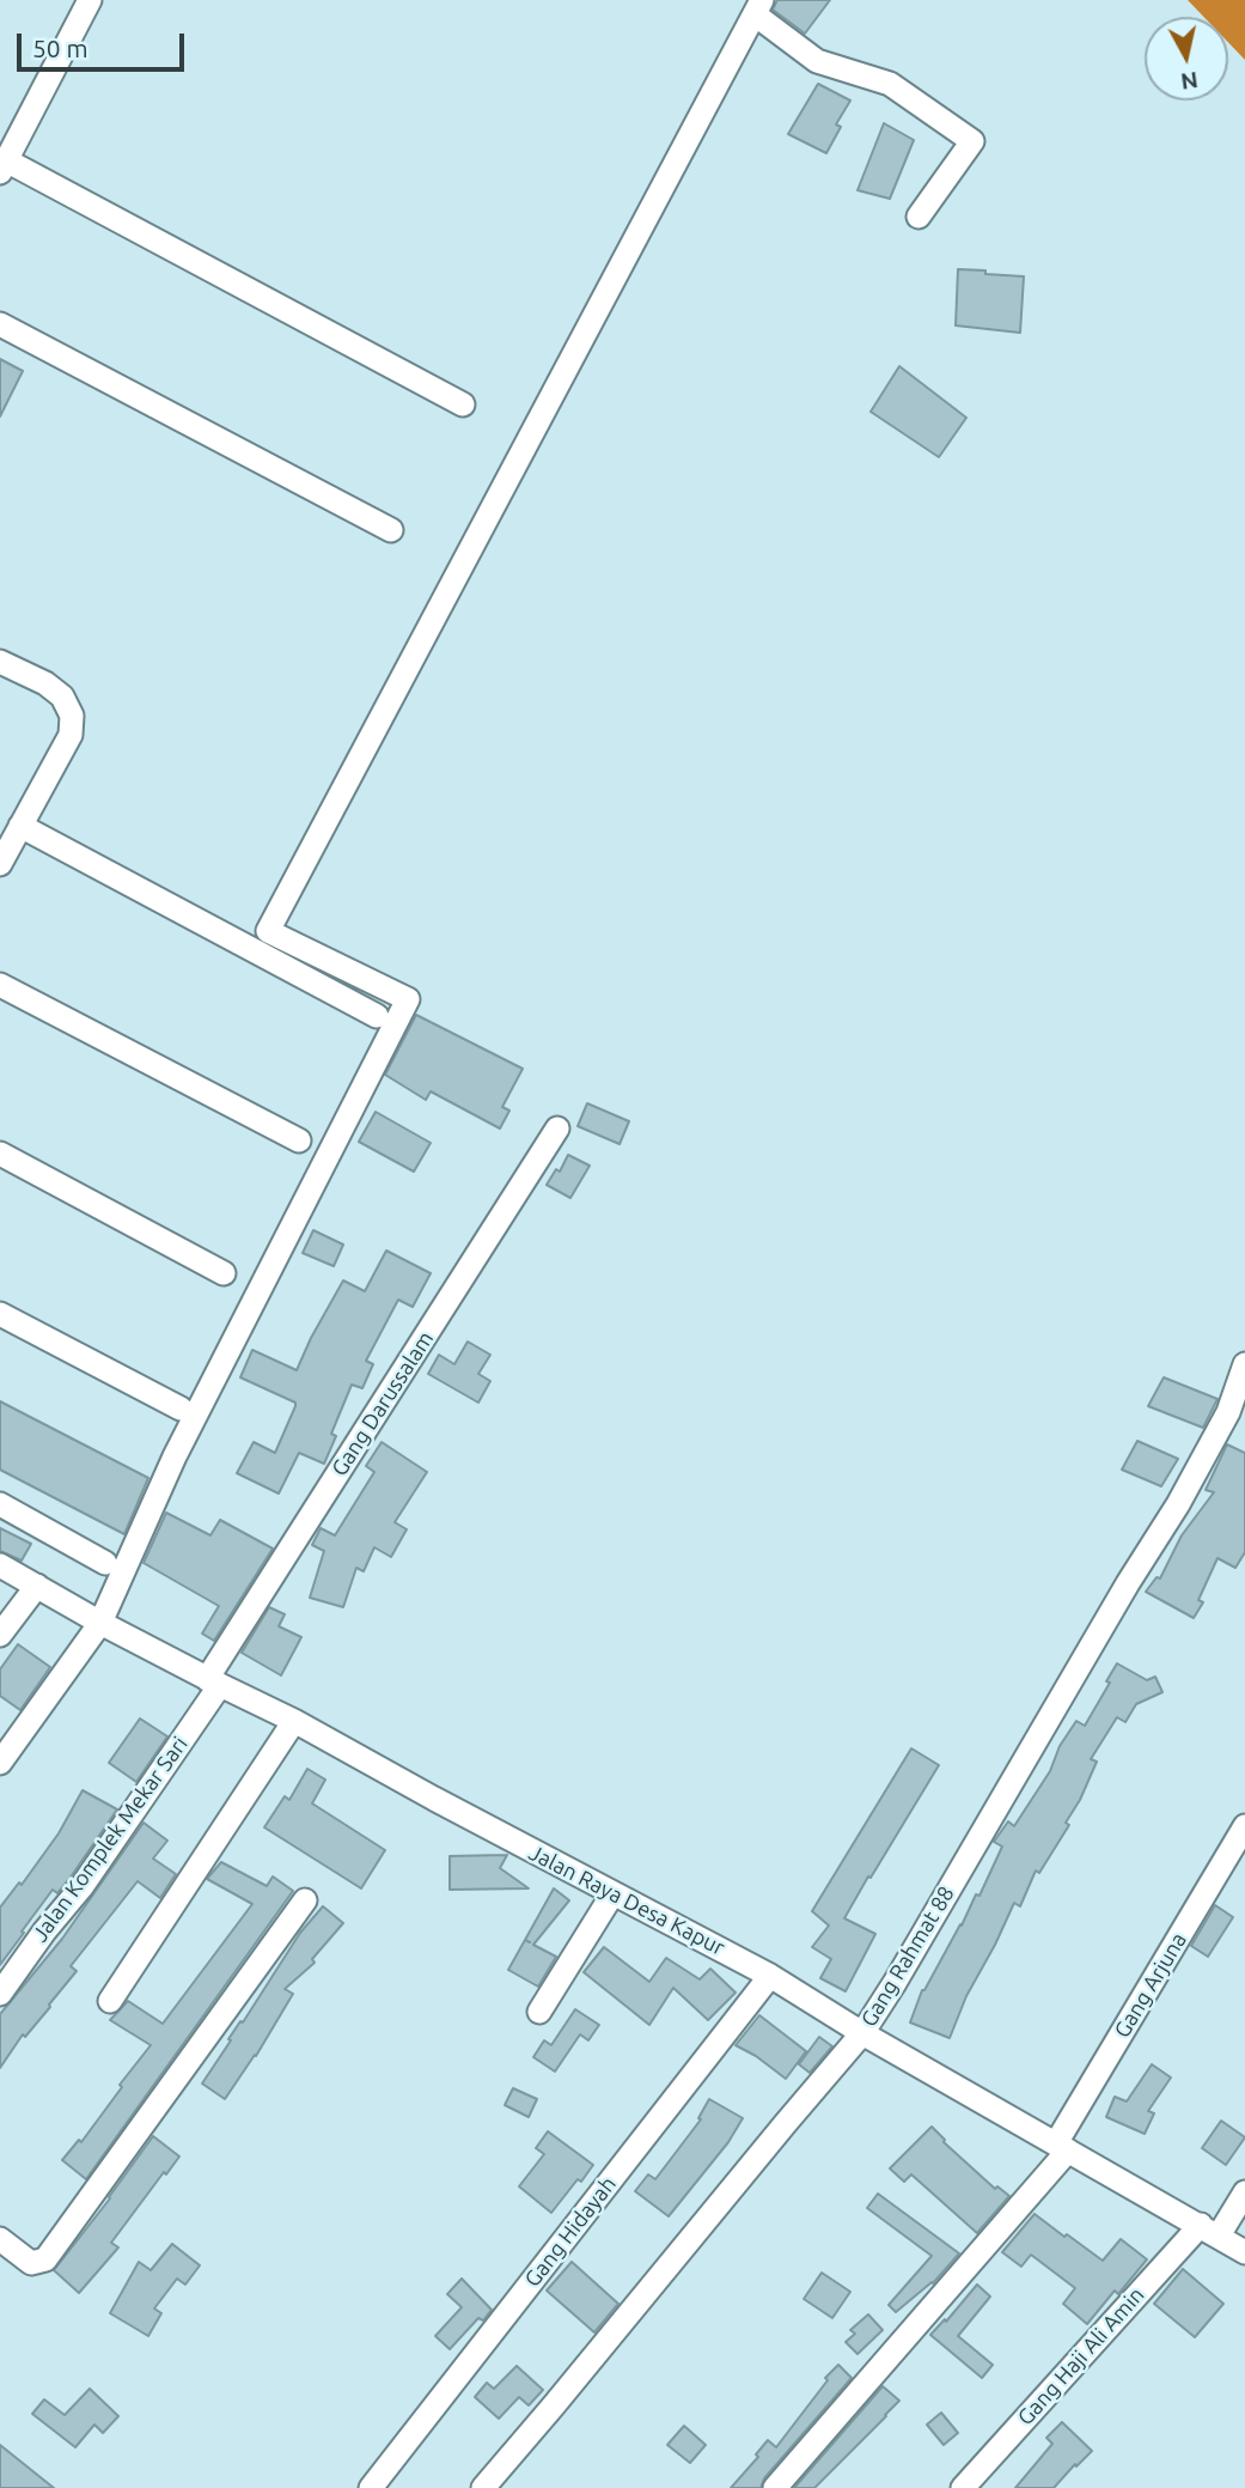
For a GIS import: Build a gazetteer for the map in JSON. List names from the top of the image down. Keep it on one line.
{"streets":{"street":["Gang Darussalam","Jalan Komplek Mekar Sari","Jalan Raya Desa Kapur","Gang Rahmat 88","Gang Arjuna","Gang Hidayah","Gang Haji Ali Amin"]},"crossings":[["Gang Darussalam","Jalan Komplek Mekar Sari"],["Gang Darussalam","Jalan Raya Desa Kapur"],["Jalan Komplek Mekar Sari","Jalan Raya Desa Kapur"],["Jalan Raya Desa Kapur","Gang Rahmat 88"],["Jalan Raya Desa Kapur","Gang Arjuna"],["Jalan Raya Desa Kapur","Gang Hidayah"],["Jalan Raya Desa Kapur","Gang Haji Ali Amin"]],"scale_bar":"50 m","north":"bottom"}
